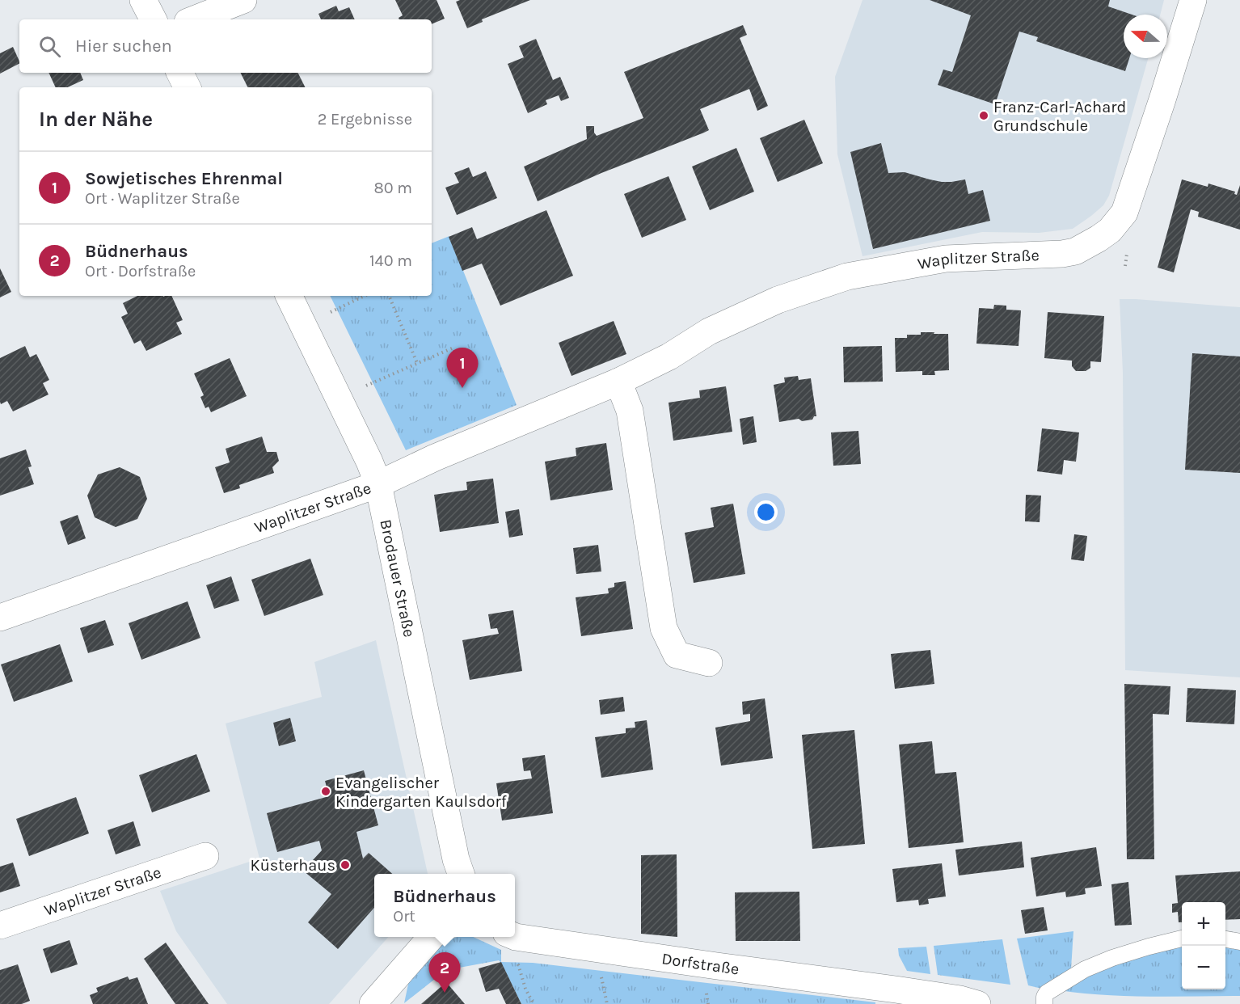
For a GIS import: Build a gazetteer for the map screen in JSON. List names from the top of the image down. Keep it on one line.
{"streets":{"street":["Waplitzer Straße","Brodauer Straße","Dorfstraße"]},"crossings":[["Waplitzer Straße","Brodauer Straße"]],"places":["Franz-Carl-Achard Grundschule","Evangelischer Kindergarten Kaulsdorf","Küsterhaus"],"north":"left","page":{"search":"Hier suchen","heading":["In der Nähe","2 Ergebnisse"],"list":[{"mark":"1","name":"Sowjetisches Ehrenmal","note":"Ort · Waplitzer Straße","value":"80 m"},{"mark":"2","name":"Büdnerhaus","note":"Ort · Dorfstraße","value":"140 m"}],"pins":["1","2"],"popup":["Büdnerhaus","Ort"],"map_buttons":["+","−"]}}
